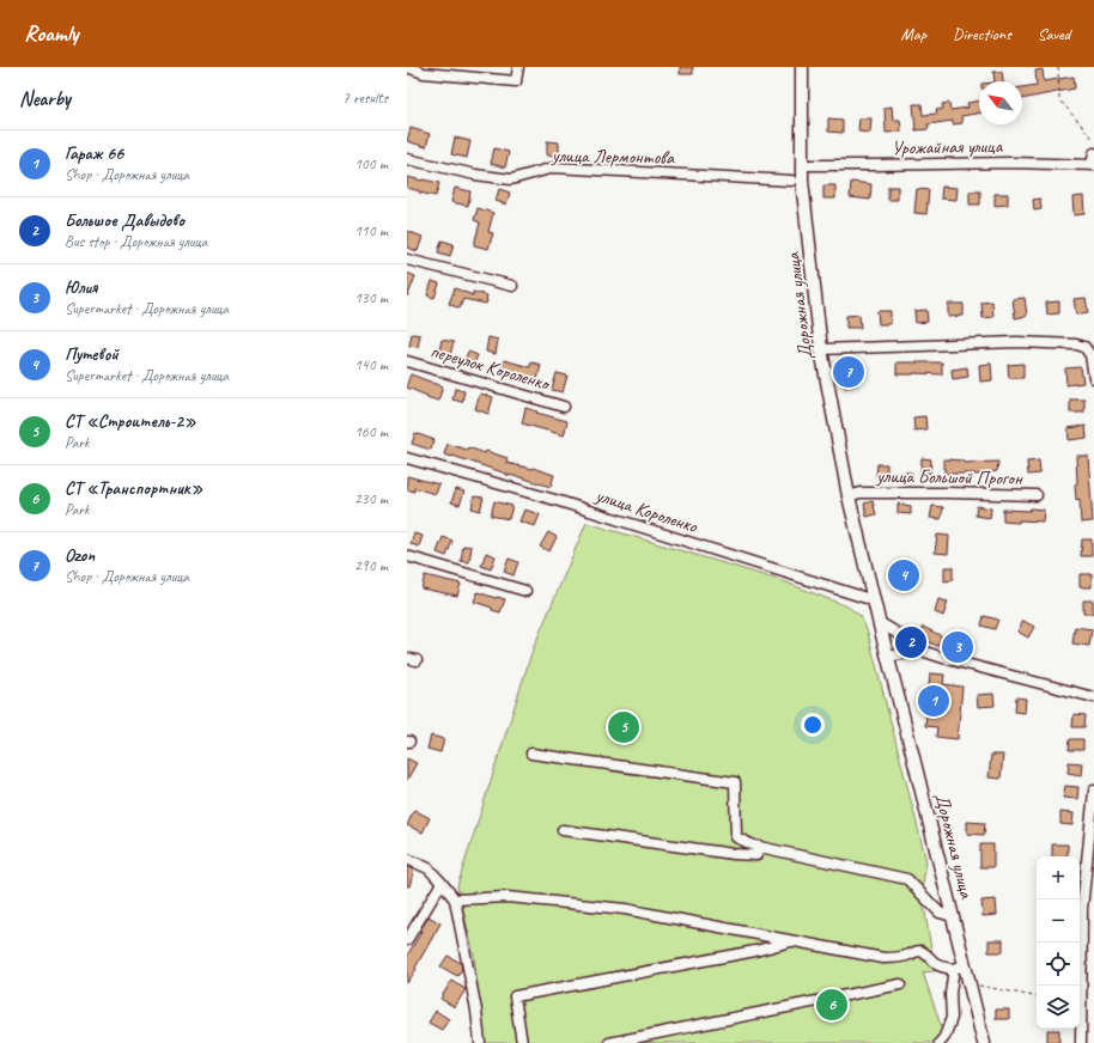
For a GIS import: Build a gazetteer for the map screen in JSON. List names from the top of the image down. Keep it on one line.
{"streets":{"main road":["Дорожная улица"],"street":["Урожайная улица","улица Лермонтова","переулок Короленко","улица Большой Прогон","улица Короленко"]},"crossings":[["Урожайная улица","Дорожная улица"],["Дорожная улица","улица Большой Прогон"],["Дорожная улица","улица Короленко"]],"north":"top left","page":{"header":"Roamly","nav":["Map","Directions","Saved"],"heading":["Nearby","7 results"],"list":[{"mark":"1","name":"Гараж 66","note":"Shop · Дорожная улица","value":"100 m"},{"mark":"2","name":"Большое Давыдово","note":"Bus stop · Дорожная улица","value":"110 m"},{"mark":"3","name":"Юлия","note":"Supermarket · Дорожная улица","value":"130 m"},{"mark":"4","name":"Путевой","note":"Supermarket · Дорожная улица","value":"140 m"},{"mark":"5","name":"СТ «Строитель-2»","note":"Park","value":"160 m"},{"mark":"6","name":"СТ «Транспортник»","note":"Park","value":"230 m"},{"mark":"7","name":"Ozon","note":"Shop · Дорожная улица","value":"290 m"}],"pins":["7","4","2","3","1","5","6"],"map_buttons":["+","−"]}}
